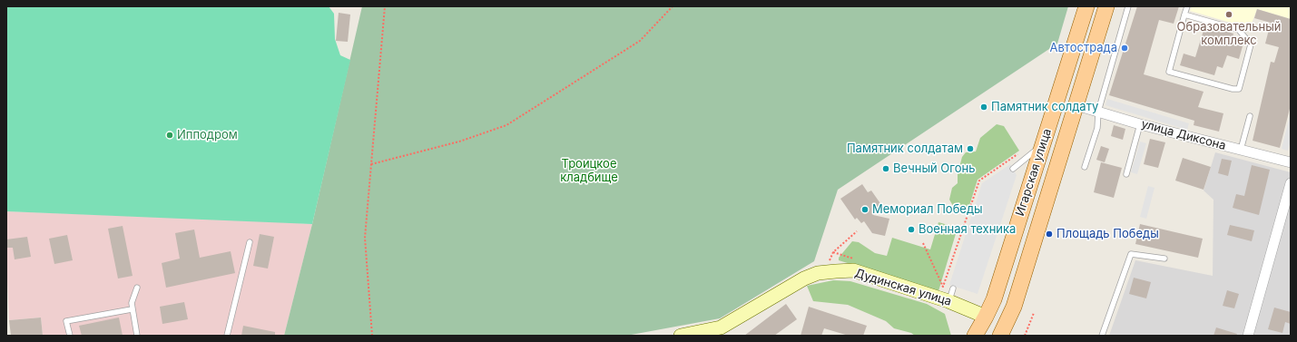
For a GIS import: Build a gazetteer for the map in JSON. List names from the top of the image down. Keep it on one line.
{"streets":{"main road":["Игарская улица"],"street":["улица Диксона","Дудинская улица"]},"crossings":[["улица Диксона","Игарская улица"],["Игарская улица","Дудинская улица"]],"parks":["Троицкое кладбище"],"places":["Образовательный комплекс","Автострада","Памятник солдату","Ипподром","Памятник солдатам","Вечный Огонь","Мемориал Победы","Военная техника","Площадь Победы"]}
